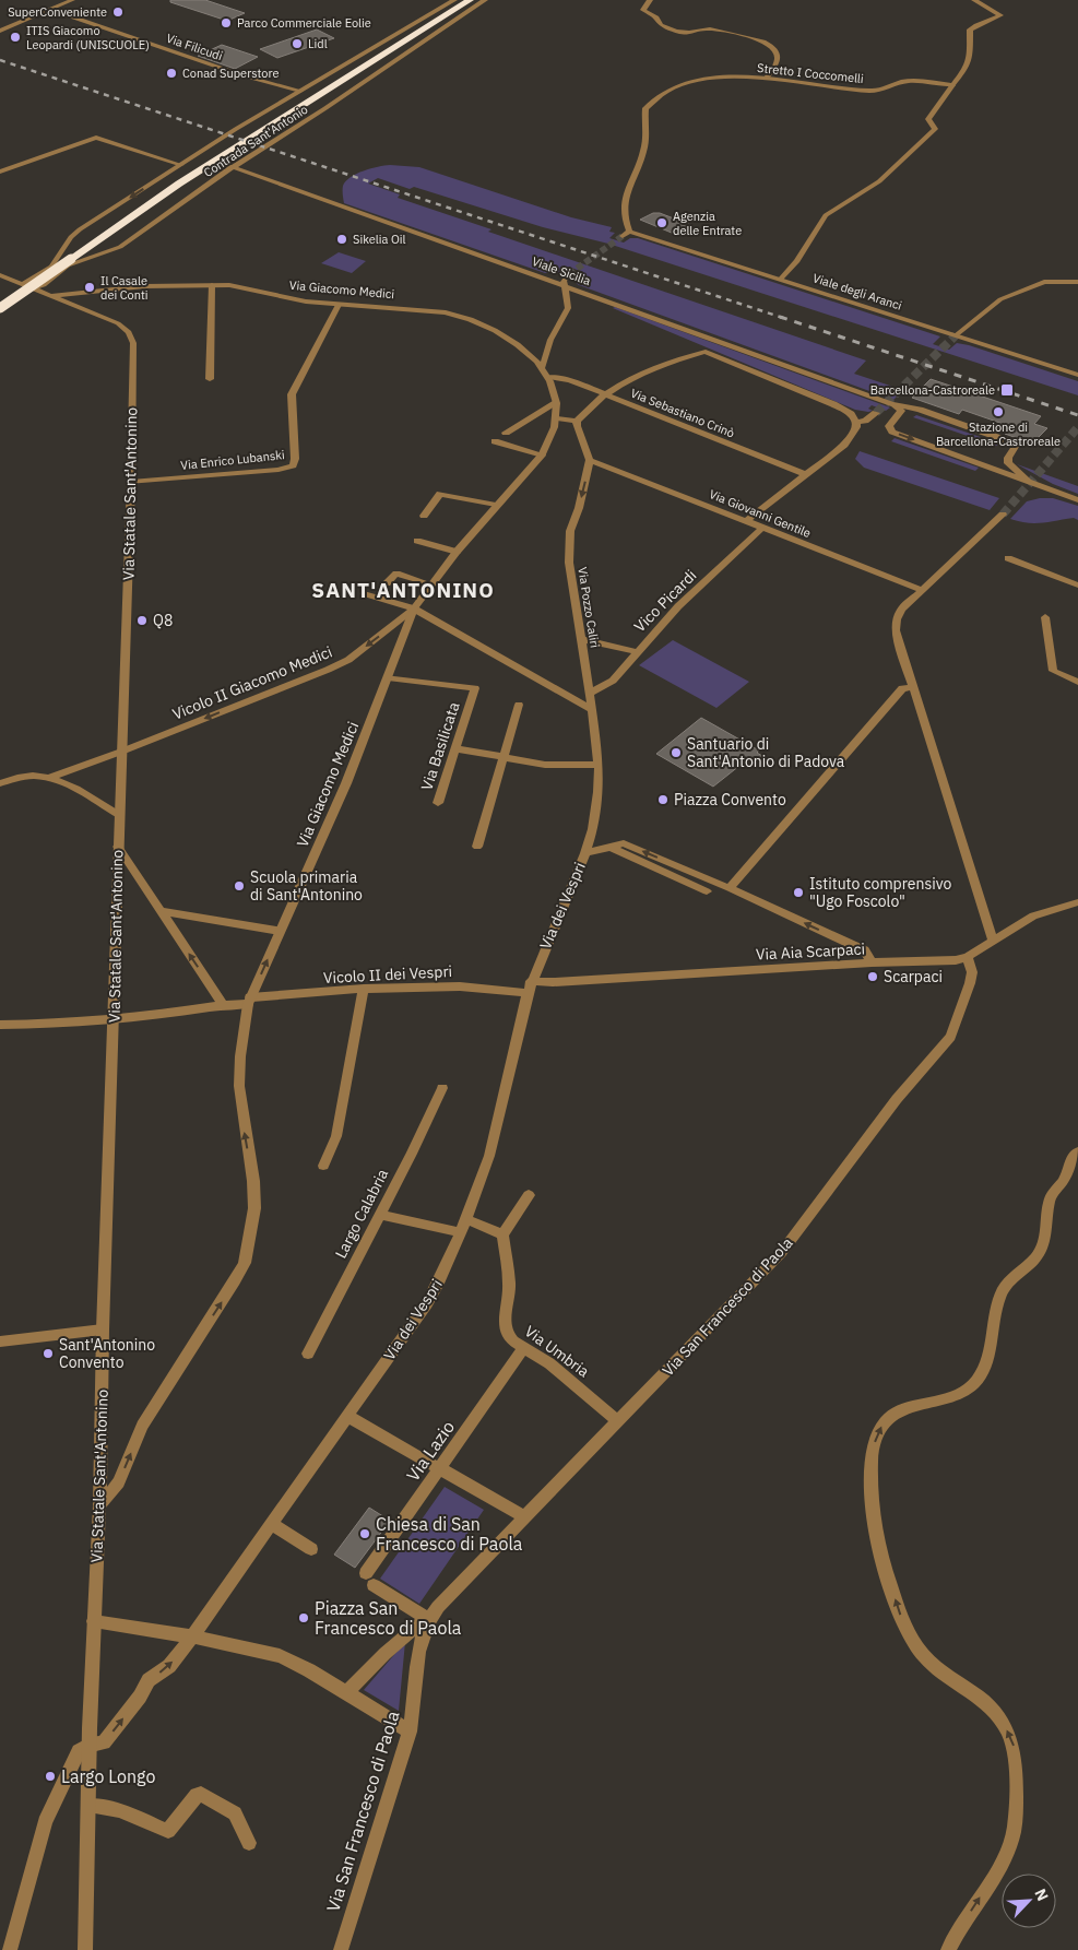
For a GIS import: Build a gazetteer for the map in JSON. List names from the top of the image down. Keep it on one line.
{"streets":{"street":["Via Filicudi","Stretto I Coccomelli","Contrada Sant'Antonio","Viale Sicilia","Via Giacomo Medici","Viale degli Aranci","Via Sebastiano Crinò","Via Enrico Lubanski","Via Statale Sant'Antonino","Via Giovanni Gentile","Vico Picardi","Via Pozzo Caliri","Vicolo II Giacomo Medici","Via Basilicata","Via dei Vespri","Via Aia Scarpaci","Vicolo II dei Vespri","Largo Calabria","Via San Francesco di Paola","Via Umbria","Via Lazio"]},"crossings":[["Via Filicudi","Contrada Sant'Antonio"],["Stretto I Coccomelli","Viale degli Aranci"],["Contrada Sant'Antonio","Viale Sicilia"],["Contrada Sant'Antonio","Via Giacomo Medici"],["Contrada Sant'Antonio","Via Statale Sant'Antonino"],["Via Giacomo Medici","Via Sebastiano Crinò"],["Via Giacomo Medici","Via Enrico Lubanski"],["Via Giacomo Medici","Via Statale Sant'Antonino"],["Via Giacomo Medici","Vicolo II Giacomo Medici"],["Via Giacomo Medici","Via Basilicata"],["Via Giacomo Medici","Vicolo II dei Vespri"],["Via Enrico Lubanski","Via Statale Sant'Antonino"],["Via Statale Sant'Antonino","Vicolo II Giacomo Medici"],["Via Statale Sant'Antonino","Via dei Vespri"],["Via Statale Sant'Antonino","Vicolo II dei Vespri"],["Via Giovanni Gentile","Vico Picardi"],["Via Giovanni Gentile","Via Pozzo Caliri"],["Vico Picardi","Via Pozzo Caliri"],["Via dei Vespri","Via Aia Scarpaci"],["Via dei Vespri","Vicolo II dei Vespri"],["Via Aia Scarpaci","Vicolo II dei Vespri"],["Via Aia Scarpaci","Via San Francesco di Paola"],["Via San Francesco di Paola","Via Umbria"],["Via San Francesco di Paola","Via Lazio"],["Via Umbria","Via Lazio"]],"one_way":["Via Pozzo Caliri","Vicolo II Giacomo Medici"],"districts":["SANT'ANTONINO"],"places":{"other":["SuperConveniente","Parco Commerciale Eolie","ITIS Giacomo Leopardi (UNISCUOLE)","Lidl","Conad Superstore","Agenzia delle Entrate","Sikelia Oil","Il Casale dei Conti","Stazione di Barcellona-Castroreale","Q8","Santuario di Sant'Antonio di Padova","Piazza Convento","Scuola primaria di Sant'Antonino","Istituto comprensivo \"Ugo Foscolo\"","Scarpaci","Sant'Antonino Convento","Chiesa di San Francesco di Paola","Piazza San Francesco di Paola","Largo Longo"],"transit":["Barcellona-Castroreale"]},"north":"top right"}
